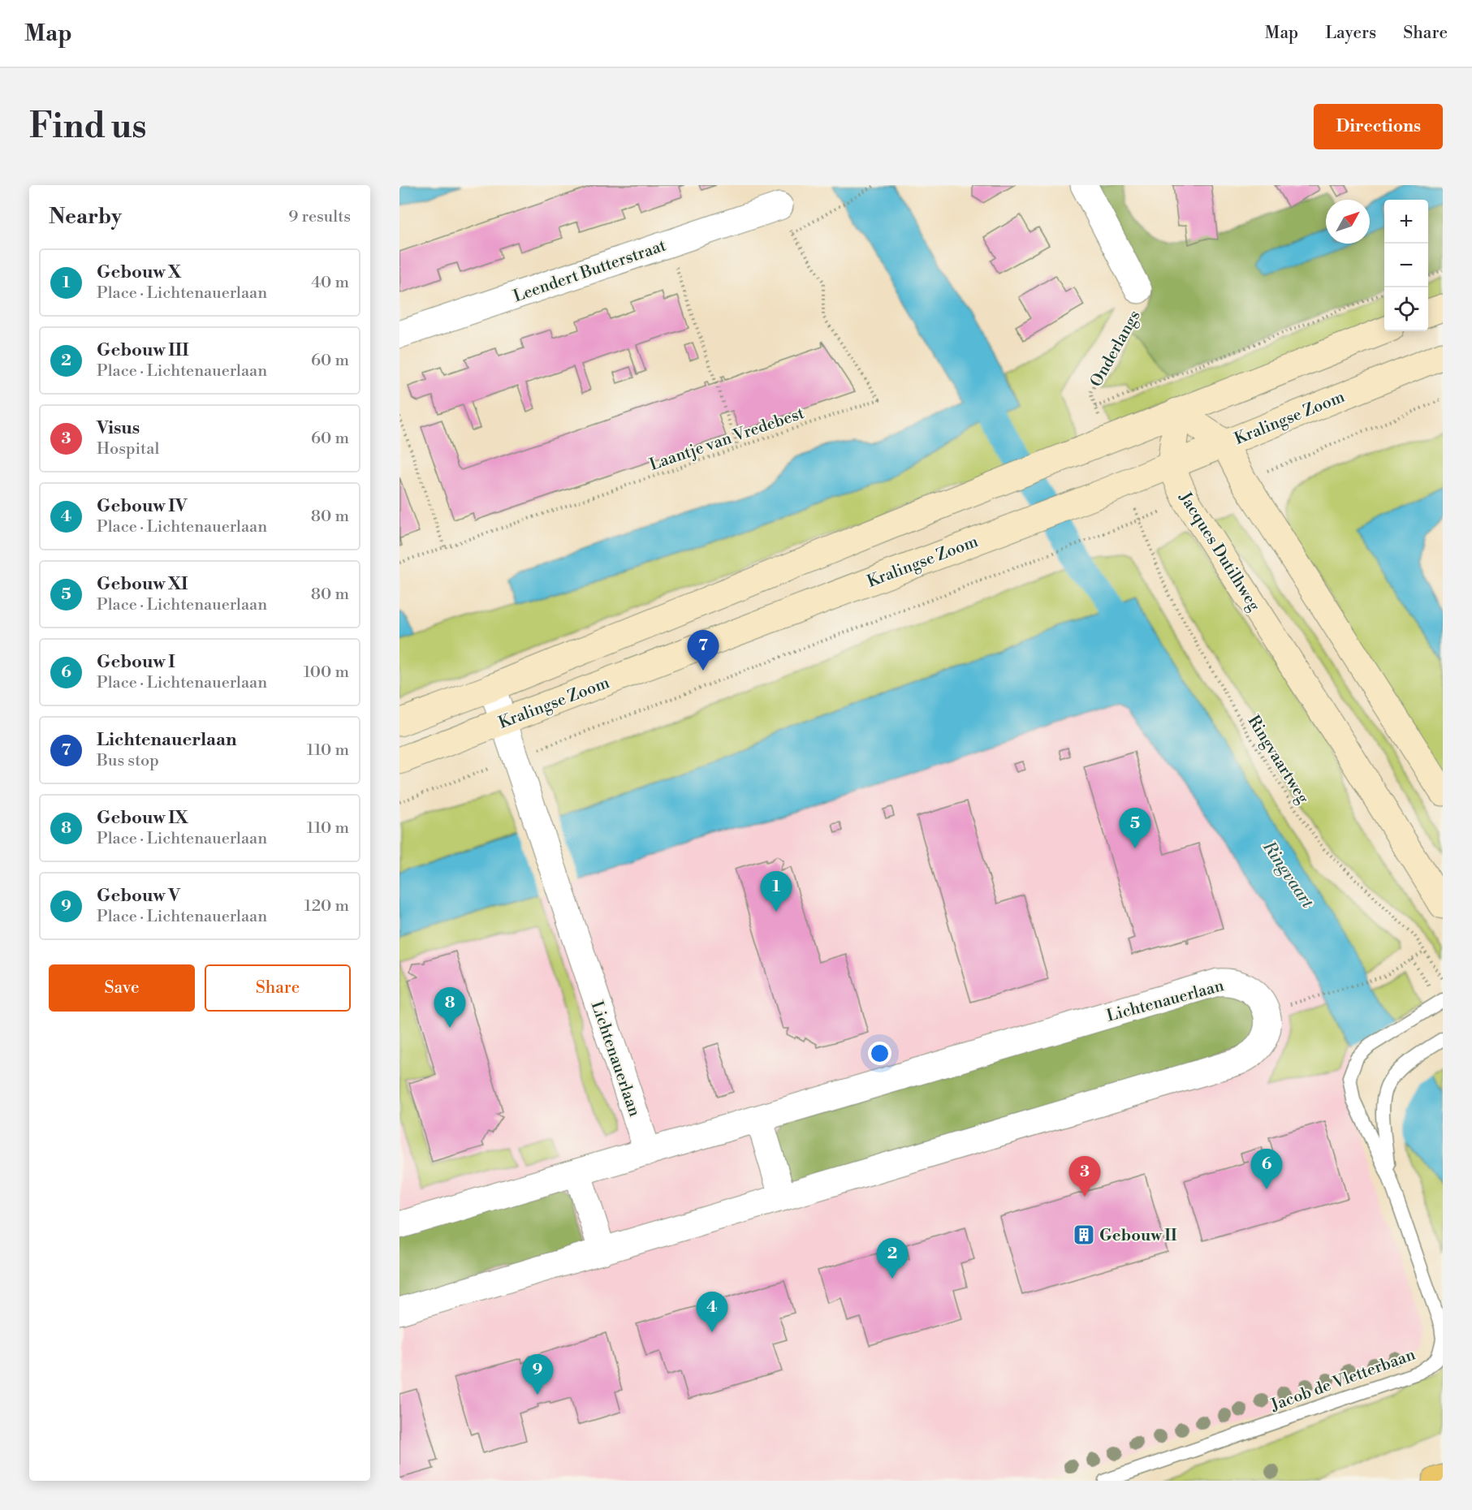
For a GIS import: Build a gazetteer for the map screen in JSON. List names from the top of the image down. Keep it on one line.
{"streets":{"main road":["Kralingse Zoom","Jacques Dutilhweg"],"street":["Leendert Butterstraat","Onderlangs","Lichtenauerlaan"],"lane":["Jacob de Vletterbaan"],"path":["Laantje van Vredebest","Ringvaartweg"]},"crossings":[["Kralingse Zoom","Jacques Dutilhweg"],["Kralingse Zoom","Lichtenauerlaan"],["Ringvaartweg","Lichtenauerlaan"]],"water":["Ringvaart"],"places":{"building":["Gebouw II"]},"north":"top right","page":{"header":"Map","nav":["Map","Layers","Share"],"buttons":["Directions",["Save","Share"]],"title":"Find us","heading":["Nearby","9 results"],"map_buttons":["+","−"],"list":[{"mark":"1","name":"Gebouw X","note":"Place · Lichtenauerlaan","value":"40 m"},{"mark":"2","name":"Gebouw III","note":"Place · Lichtenauerlaan","value":"60 m"},{"mark":"3","name":"Visus","note":"Hospital","value":"60 m"},{"mark":"4","name":"Gebouw IV","note":"Place · Lichtenauerlaan","value":"80 m"},{"mark":"5","name":"Gebouw XI","note":"Place · Lichtenauerlaan","value":"80 m"},{"mark":"6","name":"Gebouw I","note":"Place · Lichtenauerlaan","value":"100 m"},{"mark":"7","name":"Lichtenauerlaan","note":"Bus stop","value":"110 m"},{"mark":"8","name":"Gebouw IX","note":"Place · Lichtenauerlaan","value":"110 m"},{"mark":"9","name":"Gebouw V","note":"Place · Lichtenauerlaan","value":"120 m"}],"pins":["7","5","1","8","6","3","2","4","9"]}}
